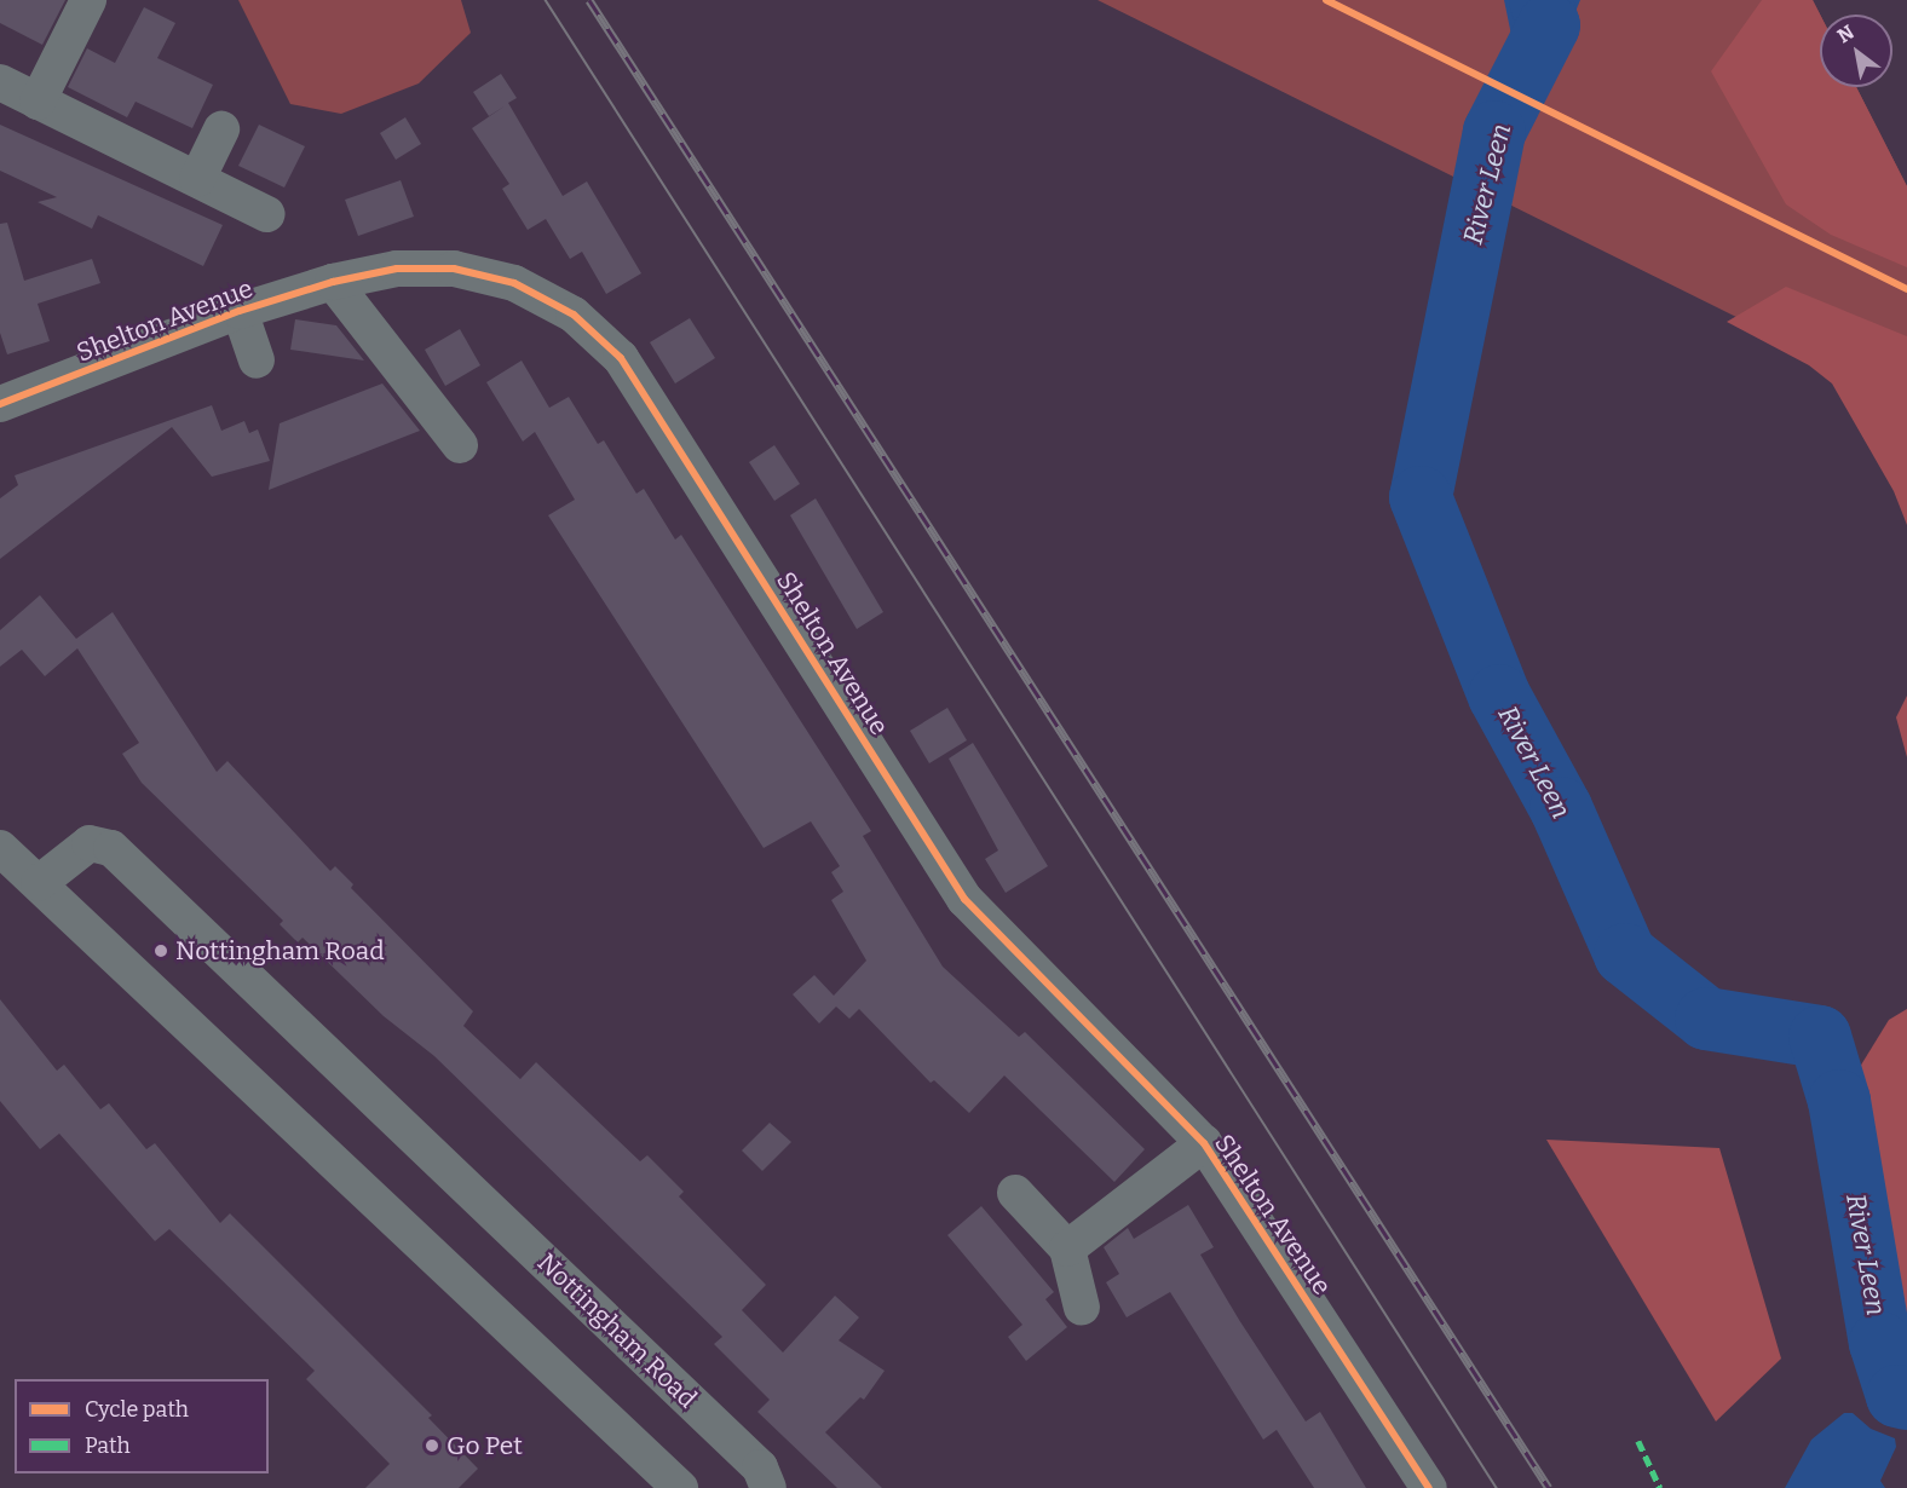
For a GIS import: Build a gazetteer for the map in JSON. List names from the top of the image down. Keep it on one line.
{"streets":{"street":["Shelton Avenue","Nottingham Road"]},"water":["River Leen"],"places":["Nottingham Road","Go Pet"],"legend":["Cycle path","Path"],"north":"top left"}
